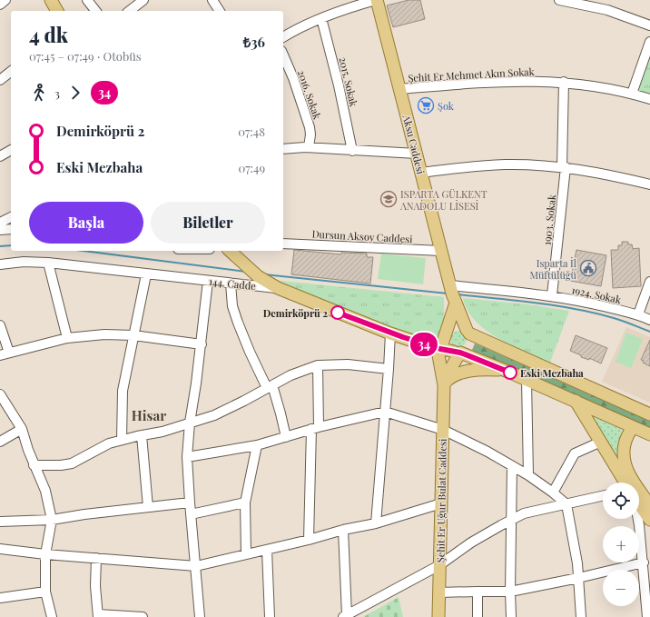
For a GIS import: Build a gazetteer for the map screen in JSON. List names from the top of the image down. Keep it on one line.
{"streets":{"main road":["Aksu Caddesi","144. Cadde","Şehit Er Uğur Bulat Caddesi"],"street":["Şehit Er Mehmet Akın Sokak","2015. Sokak","2016. Sokak","1903. Sokak","Dursun Aksoy Caddesi","1924. Sokak"]},"crossings":[["Şehit Er Mehmet Akın Sokak","Aksu Caddesi"],["Şehit Er Mehmet Akın Sokak","1903. Sokak"],["Aksu Caddesi","Dursun Aksoy Caddesi"],["Aksu Caddesi","144. Cadde"],["Aksu Caddesi","1924. Sokak"],["Aksu Caddesi","Şehit Er Uğur Bulat Caddesi"],["1903. Sokak","1924. Sokak"],["144. Cadde","Şehit Er Uğur Bulat Caddesi"]],"districts":["Hisar"],"places":{"supermarket":["Şok"],"school or university":["ISPARTA GÜLKENT ANADOLU LİSESİ"],"public building":["Isparta İl Müftülüğü"],"other":["Demirköprü 2","Eski Mezbaha"]},"lines":["bus line 34"],"page":{"on_map":"34","heading":["4 dk","07:45 – 07:49 · Otobüs","₺36"],"legs":["3","34"],"list":[{"name":"Demirköprü 2","value":"07:48"},{"name":"Eski Mezbaha","value":"07:49"}],"buttons":["Başla","Biletler"],"map_buttons":["+","−"]}}
